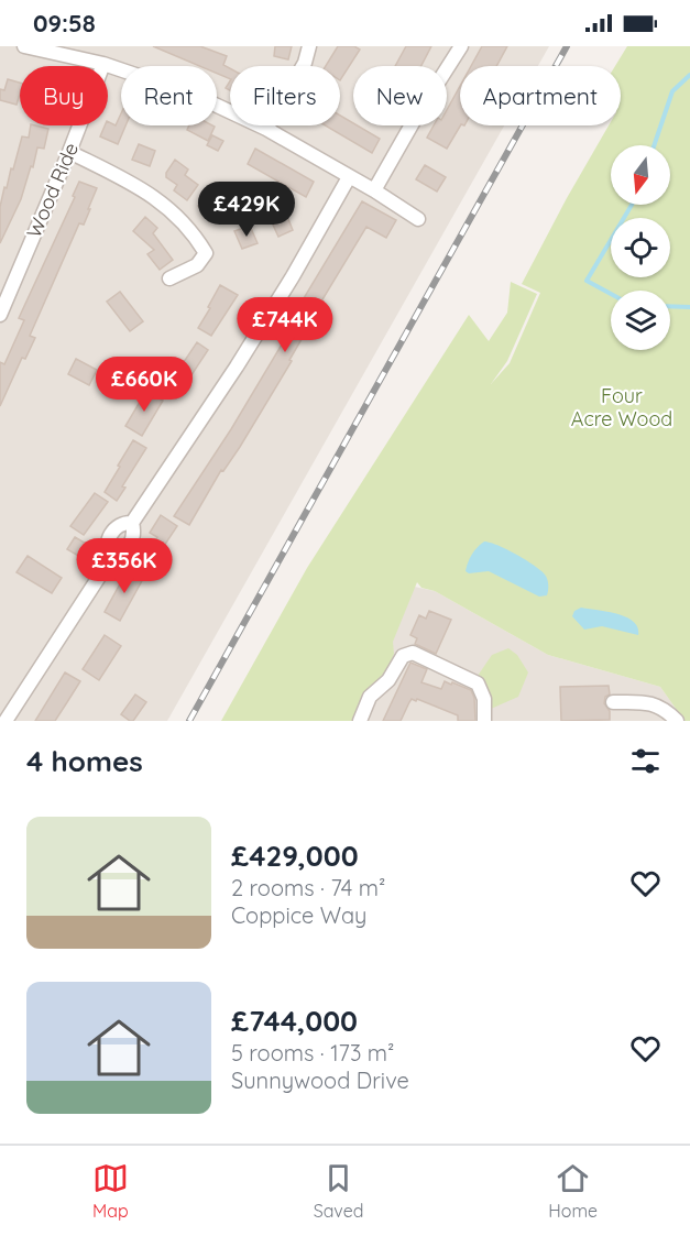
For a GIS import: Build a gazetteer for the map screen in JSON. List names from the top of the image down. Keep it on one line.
{"streets":{"street":["Wood Ride"]},"parks":["Four Acre Wood"],"north":"bottom","page":{"status":"09:58","chip":["Buy","Rent","Filters","New","Apartment"],"price":["£429K","£744K","£660K","£356K"],"heading":"4 homes","list":[{"name":"£429,000","note":"2 rooms · 74 m² · Coppice Way"},{"name":"£744,000","note":"5 rooms · 173 m² · Sunnywood Drive"}],"tabs":["Map","Saved","Home"]}}
